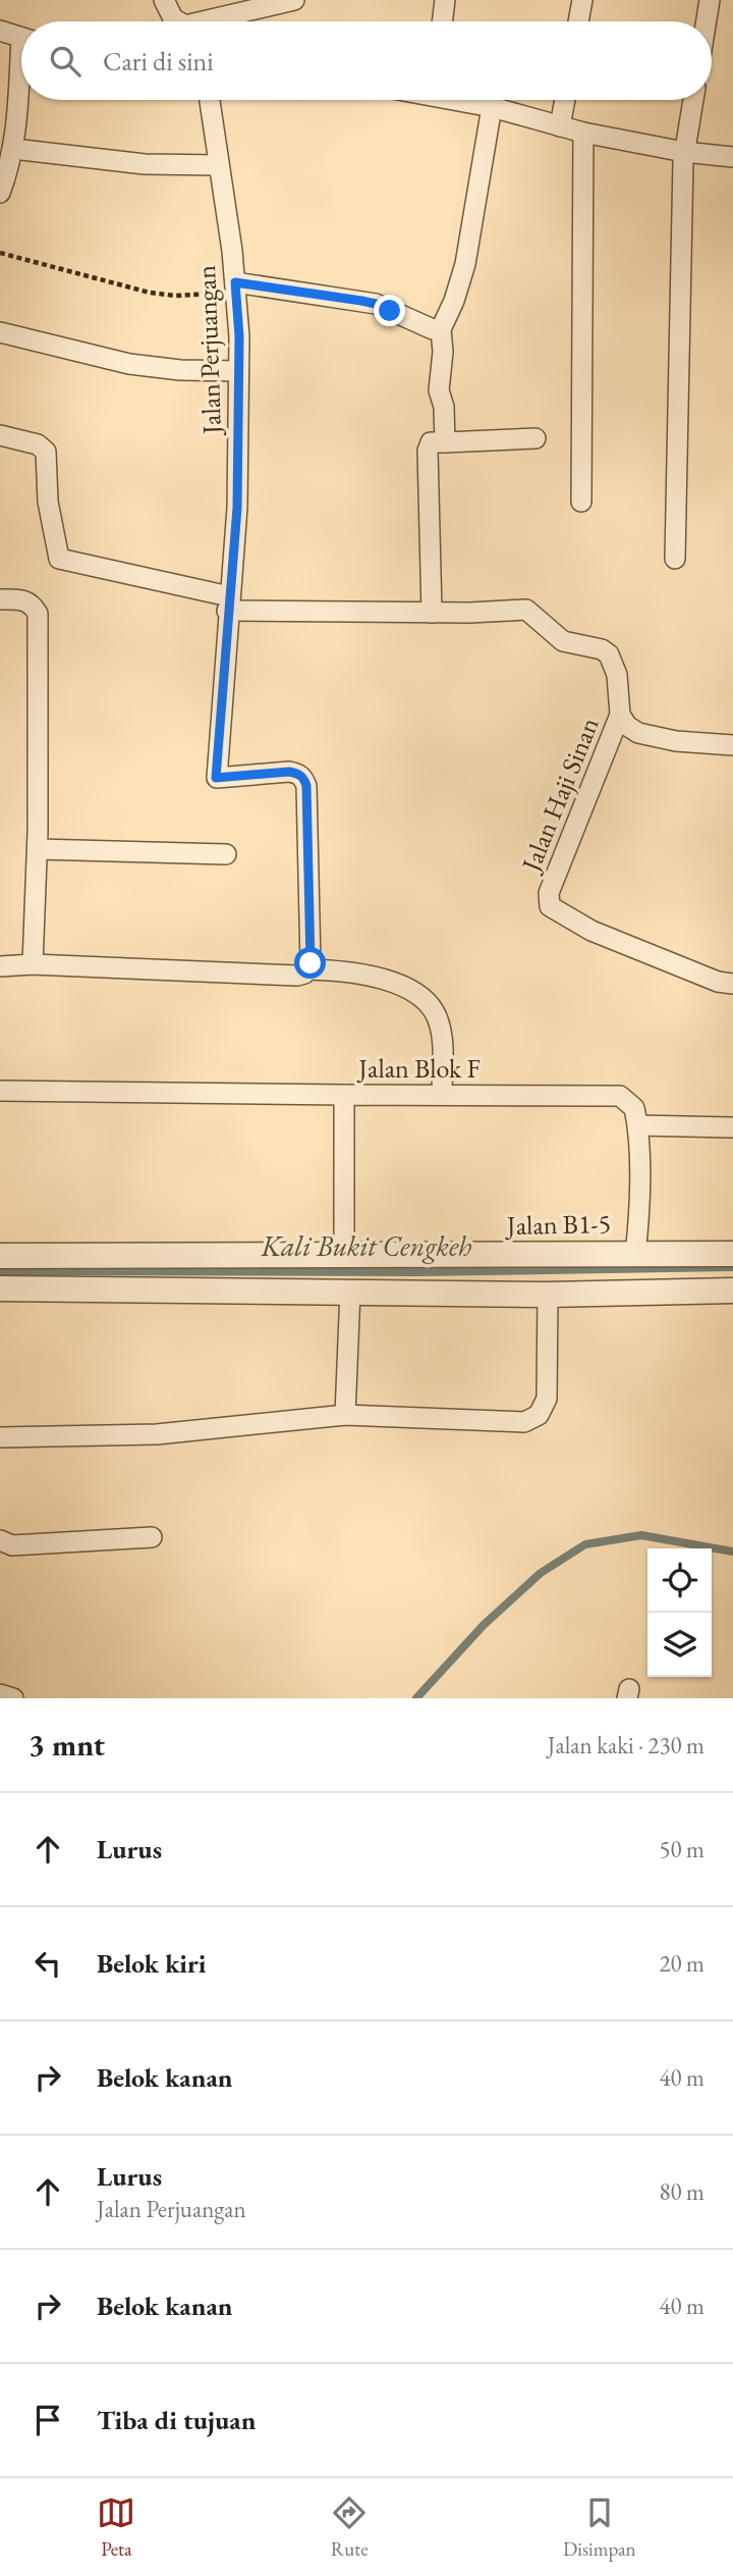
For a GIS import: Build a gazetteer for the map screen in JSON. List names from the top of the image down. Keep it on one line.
{"streets":{"street":["Jalan Perjuangan","Jalan Haji Sinan","Jalan Blok F","Jalan B1-5"]},"crossings":[["Jalan Blok F","Jalan B1-5"]],"water":["Kali Bukit Cengkeh"],"page":{"search":"Cari di sini","heading":["3 mnt","Jalan kaki · 230 m"],"list":[["Lurus","50 m"],["Belok kiri","20 m"],["Belok kanan","40 m"],["Lurus","Jalan Perjuangan","80 m"],["Belok kanan","40 m"],"Tiba di tujuan"],"nav":["Peta","Rute","Disimpan"]}}
